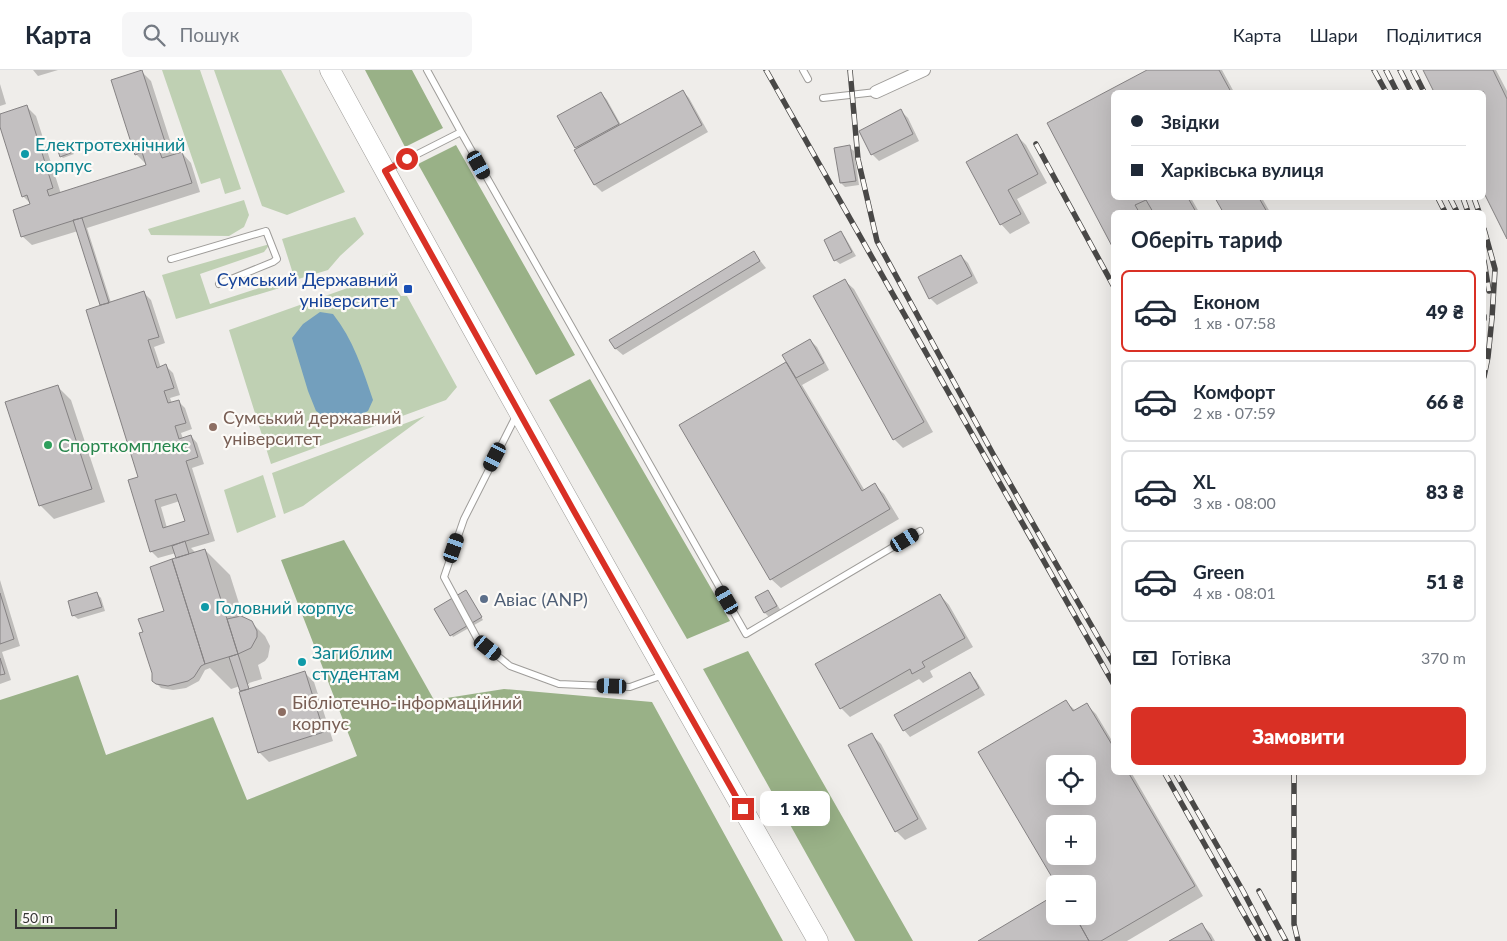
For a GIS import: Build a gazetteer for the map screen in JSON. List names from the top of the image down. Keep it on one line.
{"places":{"other":["Електротехнічний корпус","Сумський державний університет","Спорткомплекс","Авіас (ANP)","Головний корпус","Загиблим студентам","Бібліотечно-інформаційний корпус"],"transit":["Сумський Державний університет"]},"scale_bar":"50 m","page":{"header":"Карта","search":"Пошук","nav":["Карта","Шари","Поділитися"],"banner":["Звідки","Харківська вулиця"],"heading":"Оберіть тариф","list":[{"name":"Економ","note":"1 хв · 07:58","value":"49 ₴"},{"name":"Комфорт","note":"2 хв · 07:59","value":"66 ₴"},{"name":"XL","note":"3 хв · 08:00","value":"83 ₴"},{"name":"Green","note":"4 хв · 08:01","value":"51 ₴"}],"pay":["Готівка","370 m"],"buttons":"Замовити","map_buttons":["+","−"],"bubble":"1 хв","scale":"50 m"}}
